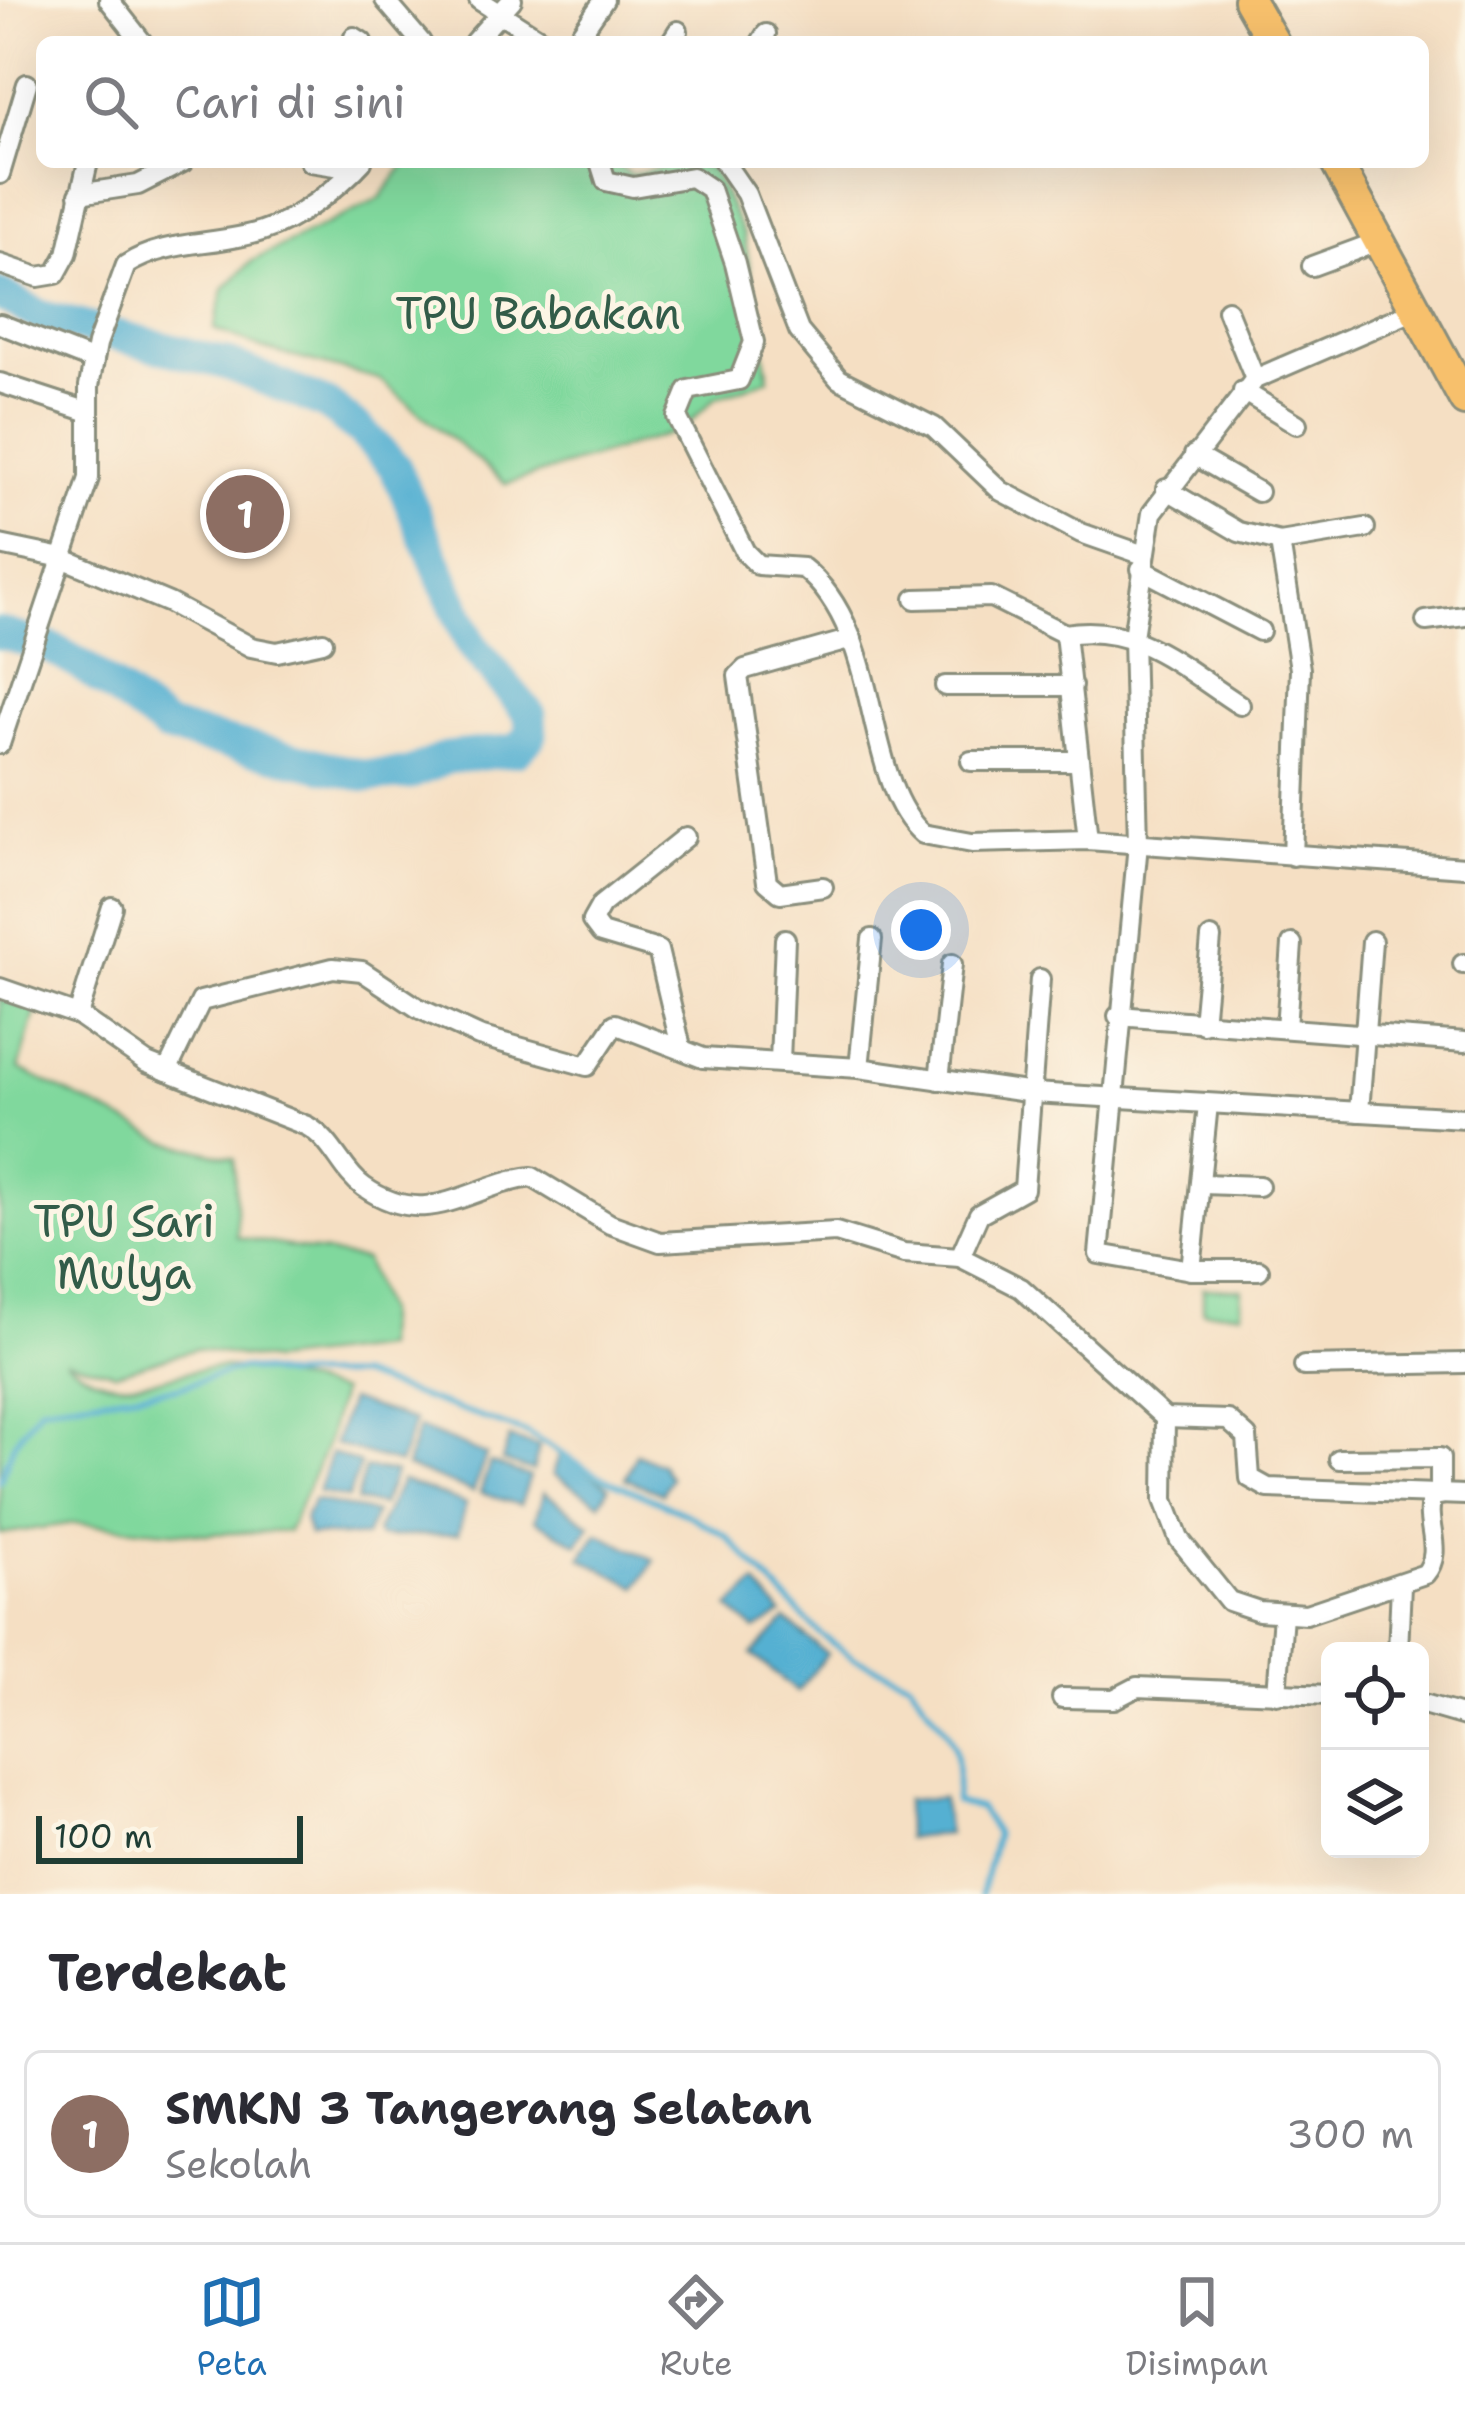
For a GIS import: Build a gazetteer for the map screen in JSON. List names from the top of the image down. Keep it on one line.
{"parks":["TPU Babakan","TPU Sari Mulya"],"scale_bar":"100 m","page":{"search":"Cari di sini","pins":"1","scale":"100 m","heading":"Terdekat","list":[{"mark":"1","name":"SMKN 3 Tangerang Selatan","note":"Sekolah","value":"300 m"}],"nav":["Peta","Rute","Disimpan"]}}
